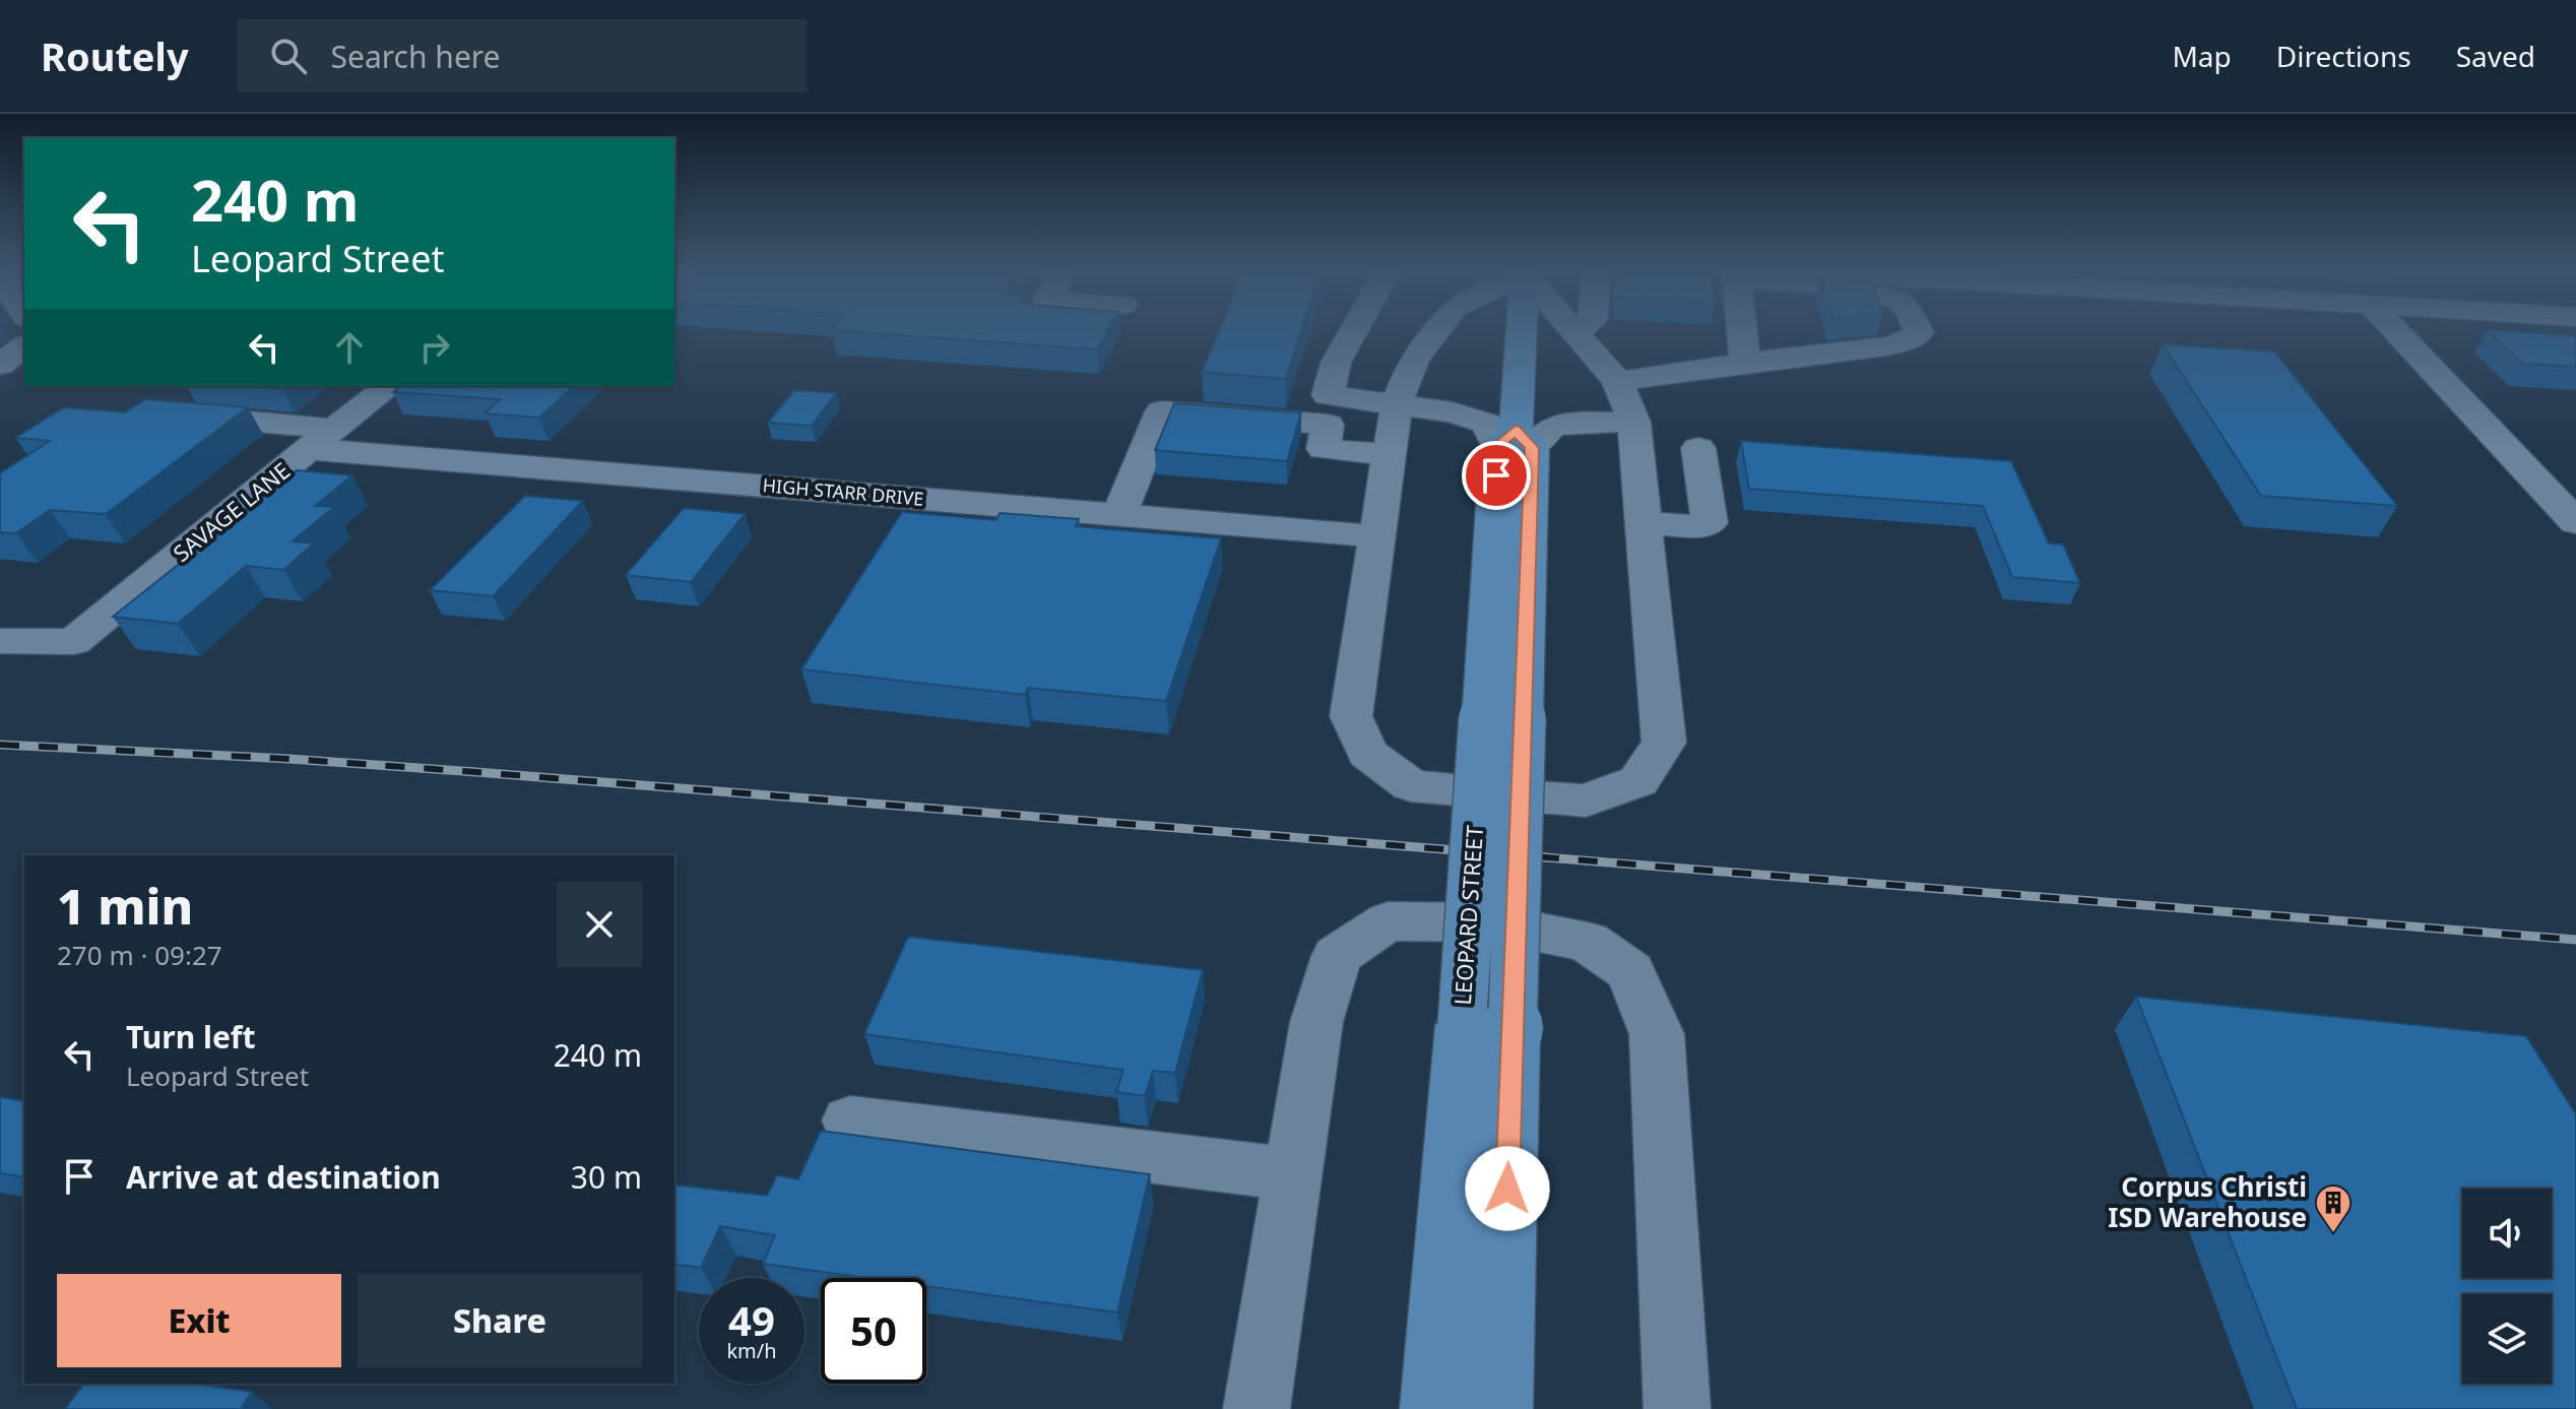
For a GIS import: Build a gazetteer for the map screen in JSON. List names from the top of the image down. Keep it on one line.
{"streets":{"main road":["LEOPARD STREET"],"street":["HIGH STARR DRIVE","SAVAGE LANE"]},"crossings":[["HIGH STARR DRIVE","SAVAGE LANE"]],"places":{"building":["Corpus Christi ISD Warehouse"]},"page":{"header":"Routely","search":"Search here","nav":["Map","Directions","Saved"],"turn":["240 m","Leopard Street"],"heading":["1 min","270 m · 09:27"],"list":[{"name":"Turn left","note":"Leopard Street","value":"240 m"},{"name":"Arrive at destination","value":"30 m"}],"buttons":["Exit","Share"],"speed":"49 km/h","limit":"50"}}
